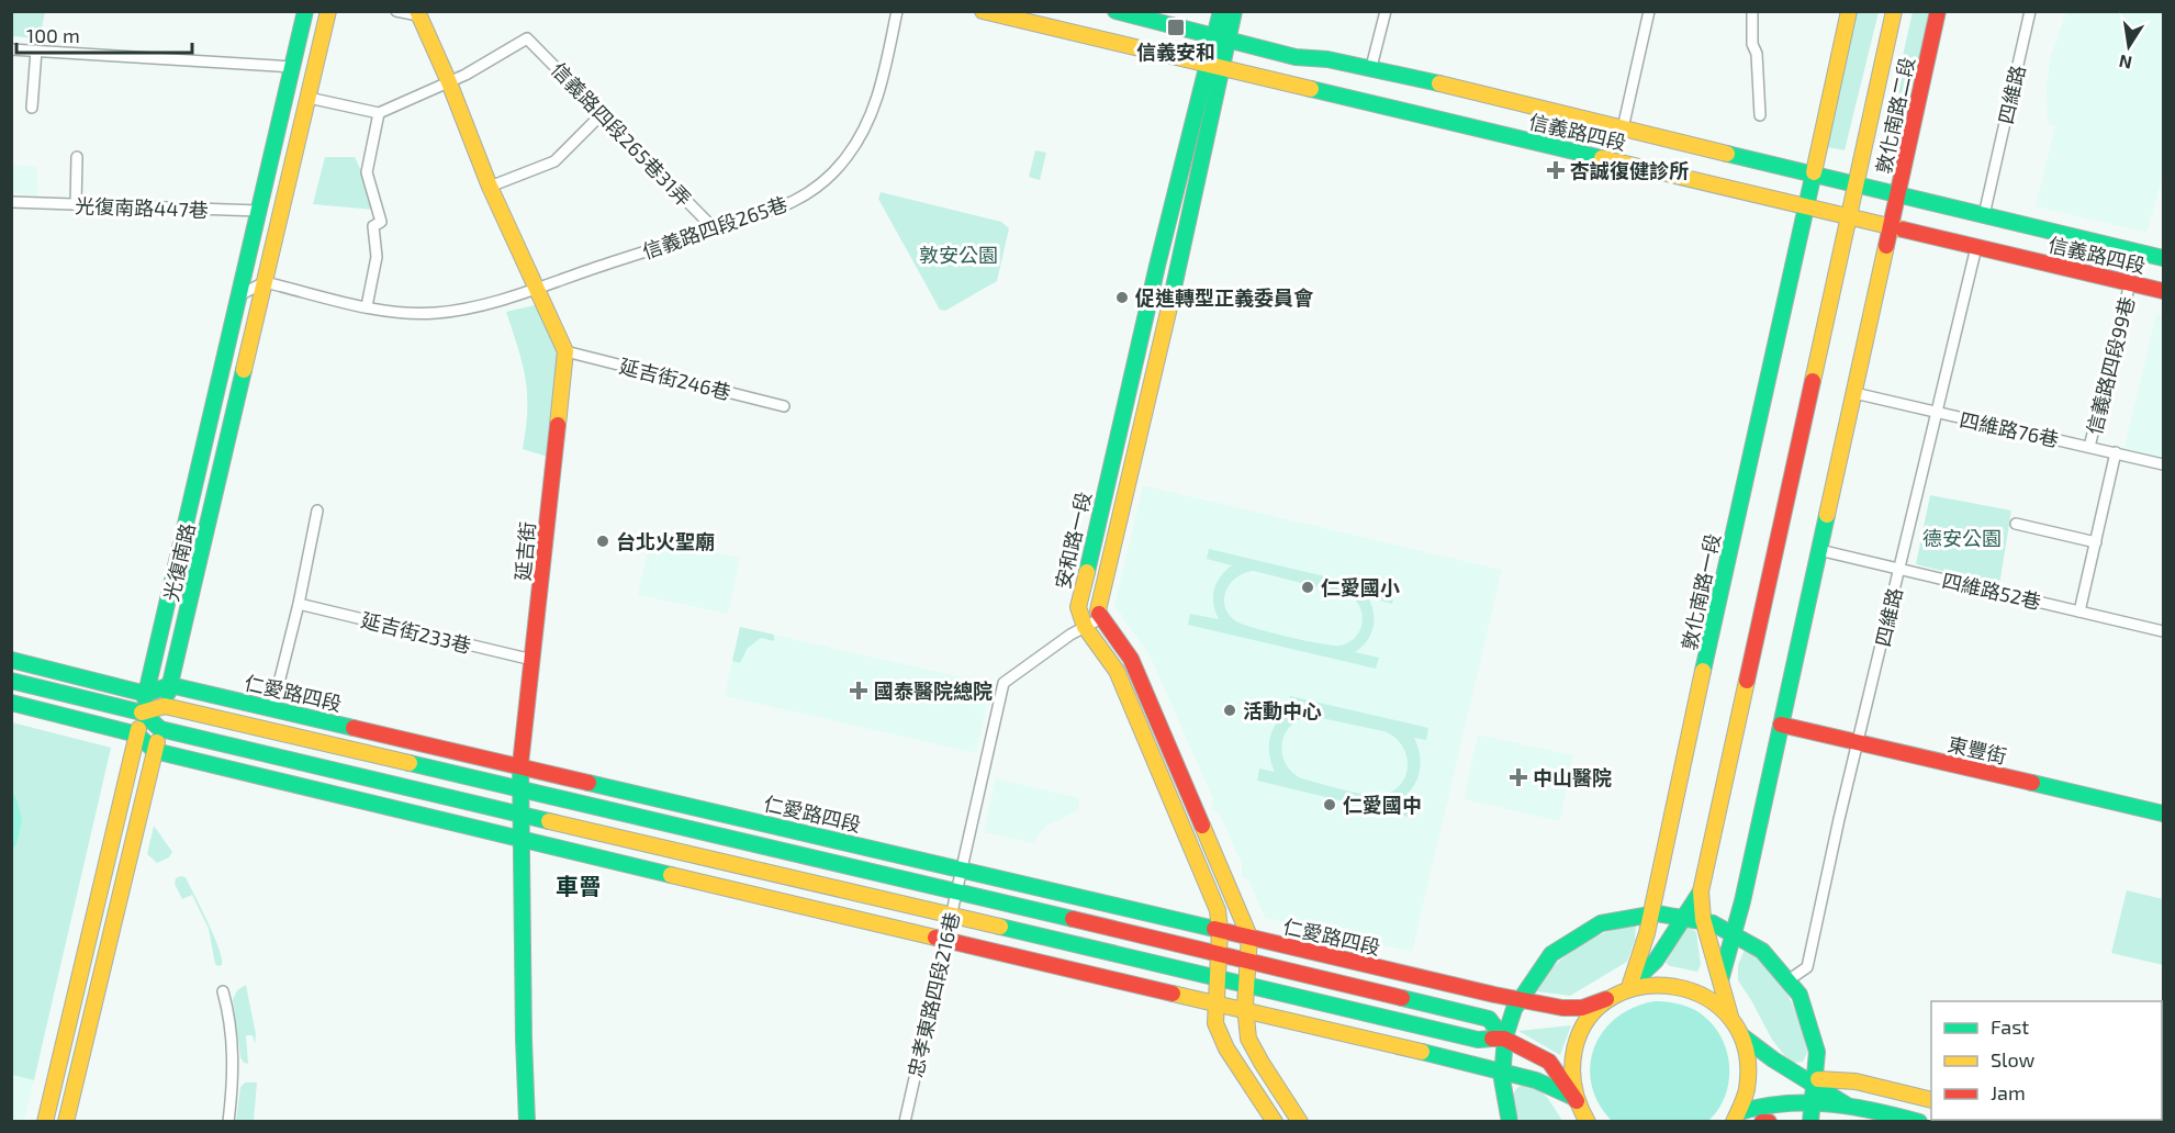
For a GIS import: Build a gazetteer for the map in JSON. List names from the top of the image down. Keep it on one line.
{"streets":{"main road":["敦化南路二段","信義路四段","安和路一段","延吉街","光復南路","敦化南路一段","仁愛路四段","東豐街"],"street":["四維路","信義路四段265巷31弄","光復南路447巷","信義路四段265巷","信義路四段99巷","延吉街246巷","四維路76巷","四維路52巷","延吉街233巷","忠孝東路四段216巷"]},"crossings":[["四維路","信義路四段"],["四維路","四維路76巷"],["四維路","四維路52巷"],["四維路","東豐街"],["敦化南路二段","信義路四段"],["信義路四段","信義路四段99巷"],["信義路四段","安和路一段"],["信義路四段","敦化南路一段"],["信義路四段265巷31弄","信義路四段265巷"],["光復南路447巷","光復南路"],["信義路四段265巷","光復南路"],["信義路四段99巷","四維路76巷"],["信義路四段99巷","四維路52巷"],["延吉街246巷","延吉街"],["安和路一段","仁愛路四段"],["安和路一段","忠孝東路四段216巷"],["延吉街","延吉街233巷"],["延吉街","仁愛路四段"],["光復南路","仁愛路四段"],["仁愛路四段","忠孝東路四段216巷"]],"districts":["車罾"],"parks":["敦安公園","德安公園"],"places":{"transit":["信義安和"],"health":["杏誠復健診所","國泰醫院總院","中山醫院"],"other":["促進轉型正義委員會","台北火聖廟","仁愛國小","活動中心","仁愛國中"]},"legend":["Fast","Slow","Jam"],"scale_bar":"100 m","north":"bottom"}
